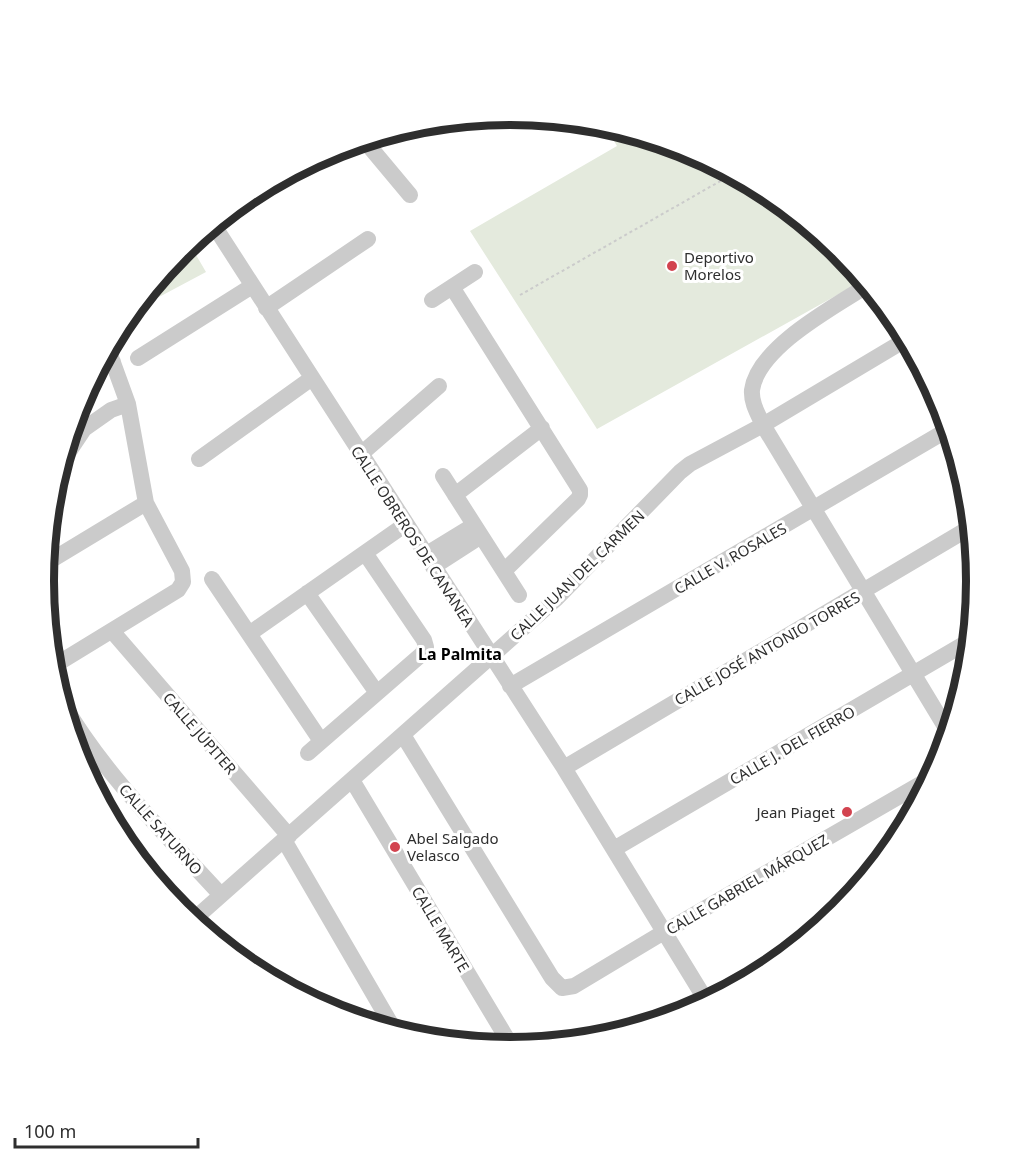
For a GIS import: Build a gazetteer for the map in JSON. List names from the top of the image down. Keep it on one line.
{"streets":{"street":["CALLE OBREROS DE CANANEA","CALLE V. ROSALES","CALLE JUAN DEL CARMEN","CALLE JOSÉ ANTONIO TORRES","CALLE JÚPITER","CALLE J. DEL FIERRO","CALLE SATURNO","CALLE GABRIEL MÁRQUEZ","CALLE MARTE"]},"crossings":[["CALLE OBREROS DE CANANEA","CALLE V. ROSALES"],["CALLE OBREROS DE CANANEA","CALLE JUAN DEL CARMEN"],["CALLE OBREROS DE CANANEA","CALLE JOSÉ ANTONIO TORRES"],["CALLE OBREROS DE CANANEA","CALLE J. DEL FIERRO"],["CALLE OBREROS DE CANANEA","CALLE GABRIEL MÁRQUEZ"],["CALLE JUAN DEL CARMEN","CALLE JÚPITER"],["CALLE JUAN DEL CARMEN","CALLE SATURNO"],["CALLE JUAN DEL CARMEN","CALLE GABRIEL MÁRQUEZ"],["CALLE JUAN DEL CARMEN","CALLE MARTE"]],"districts":["La Palmita"],"places":["Deportivo Morelos","Jean Piaget","Abel Salgado Velasco"],"scale_bar":"100 m"}
